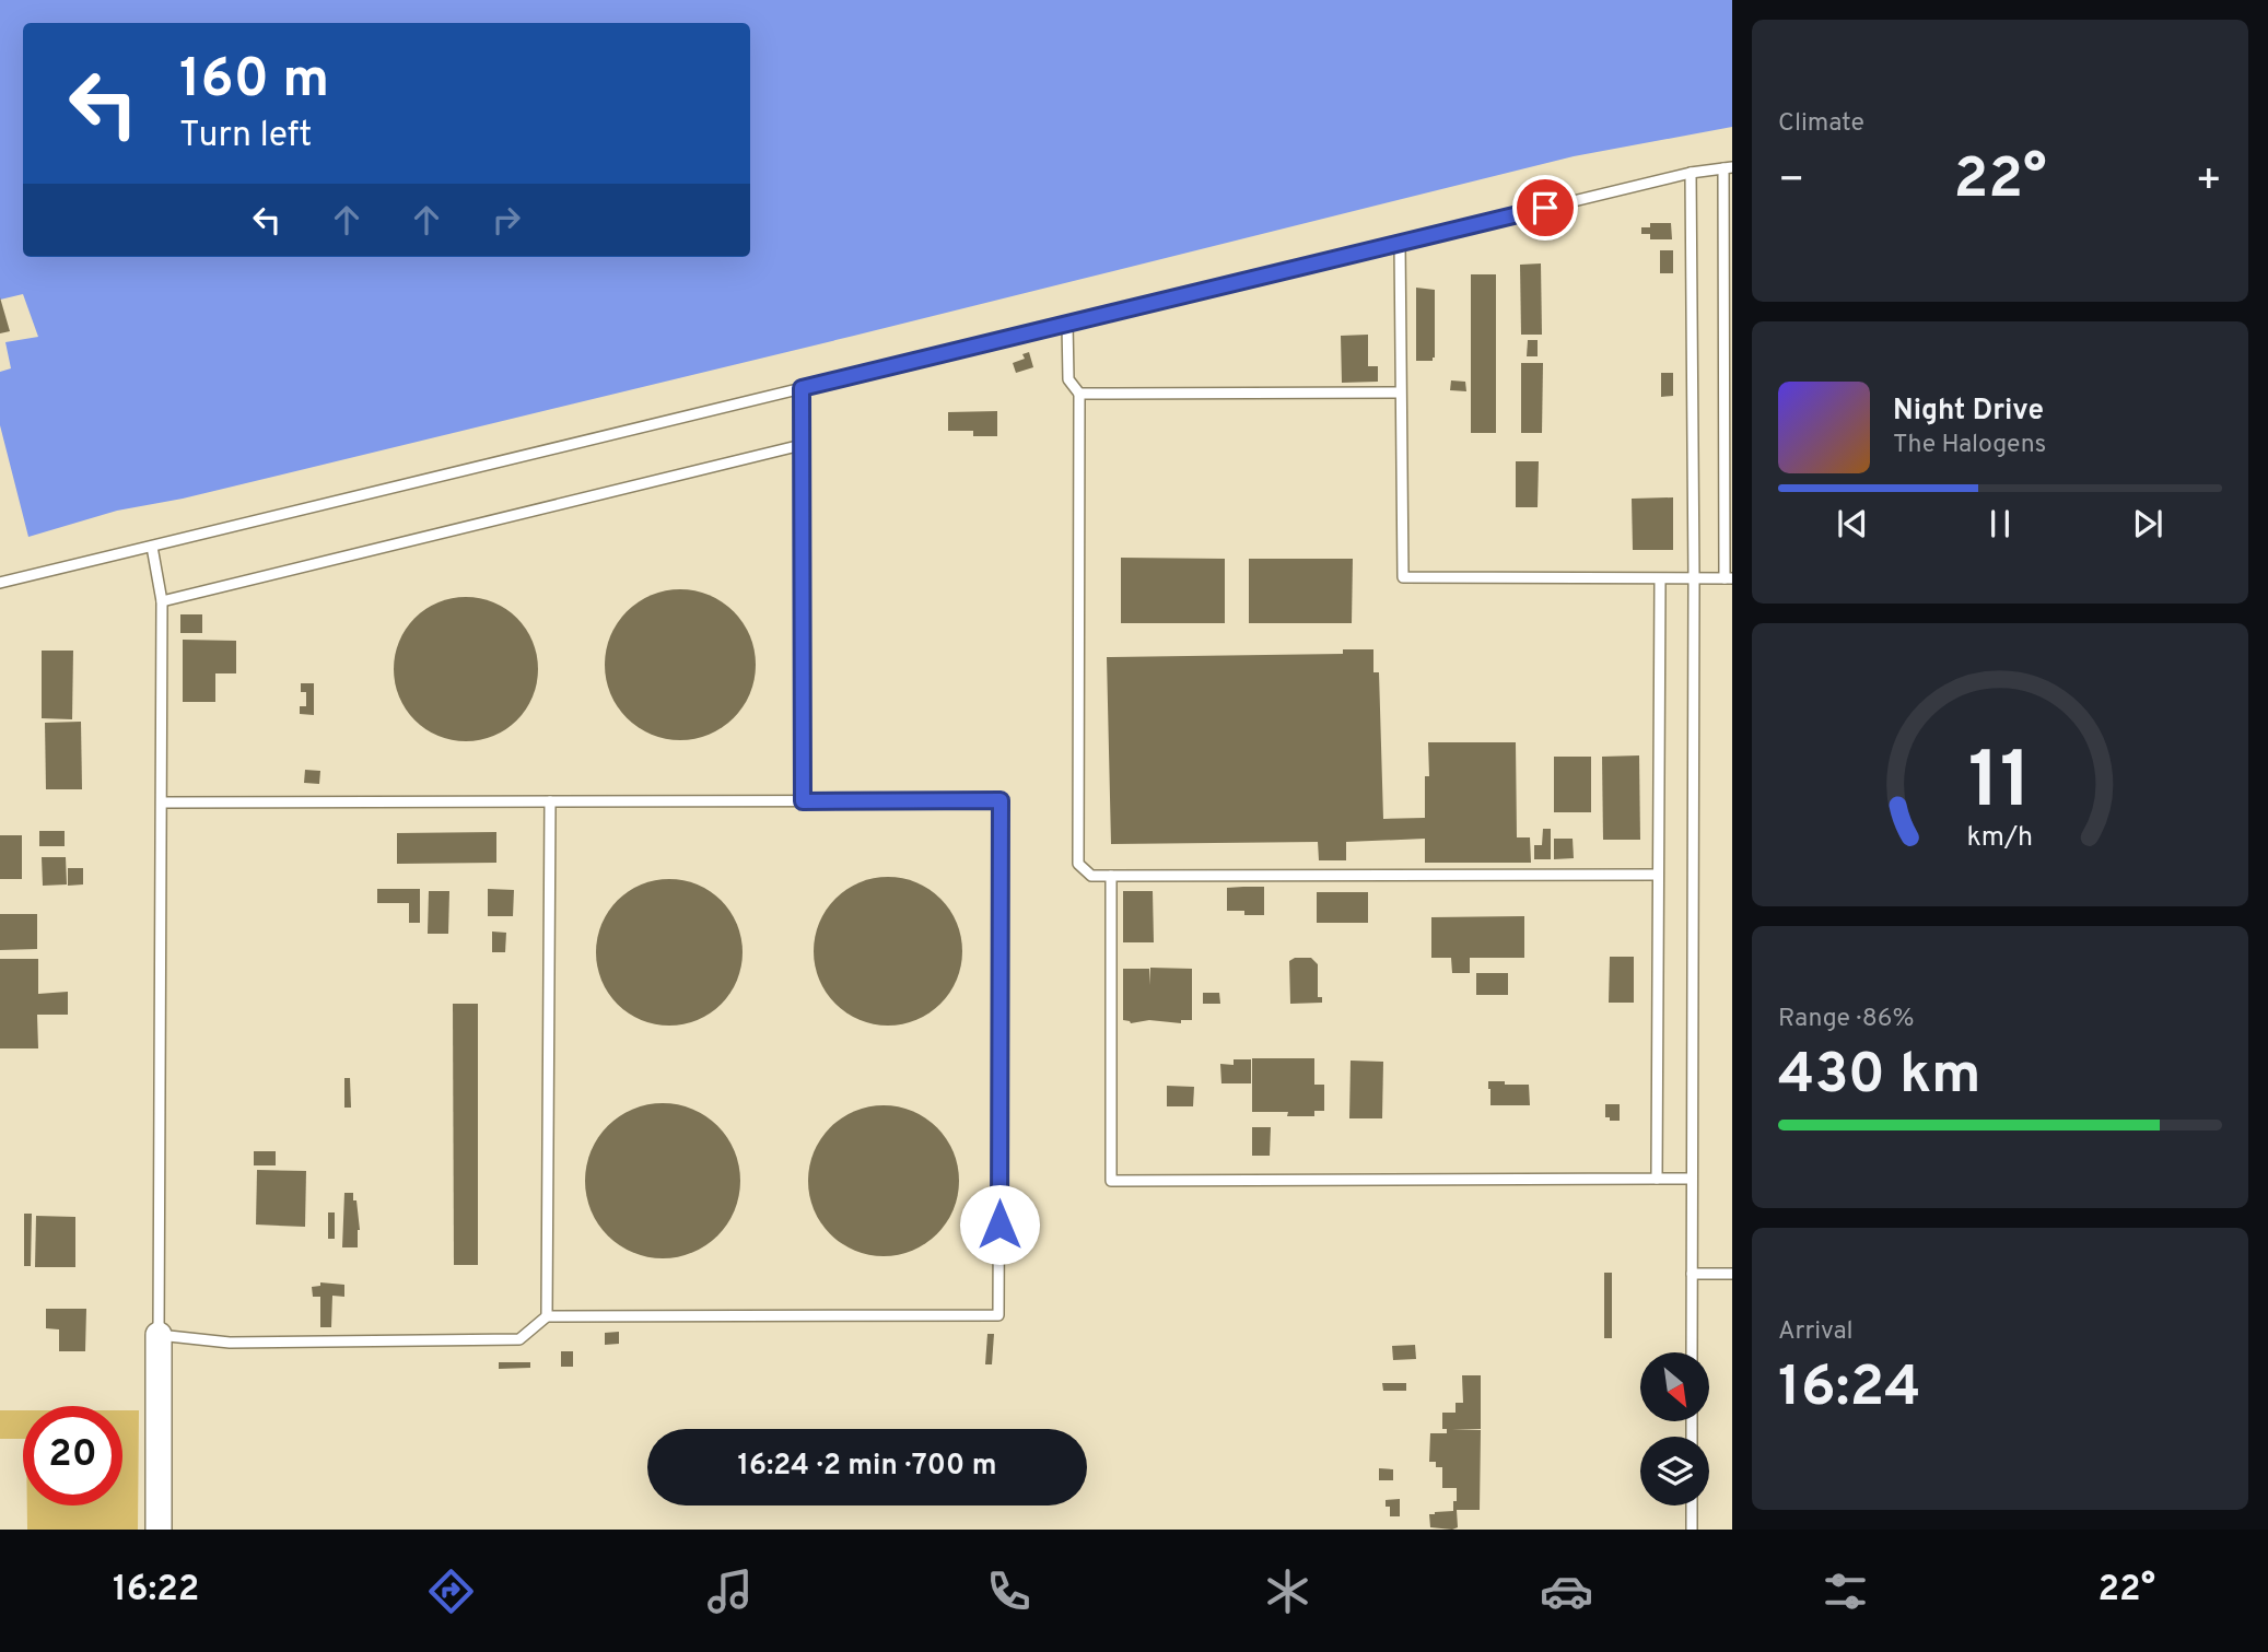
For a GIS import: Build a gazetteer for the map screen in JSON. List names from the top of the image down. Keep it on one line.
{"north":"bottom right","page":{"tile":["Climate",["Range · 86%","430 km"],["Arrival","16:24"]],"turn":["160 m","Turn left"],"heat":["−","22°","+"],"song":["Night Drive","The Halogens"],"limit":"20","trip":"16:24 · 2 min · 700 m","tabs":["16:22","22°"],"gauge":["11","km/h"]}}
